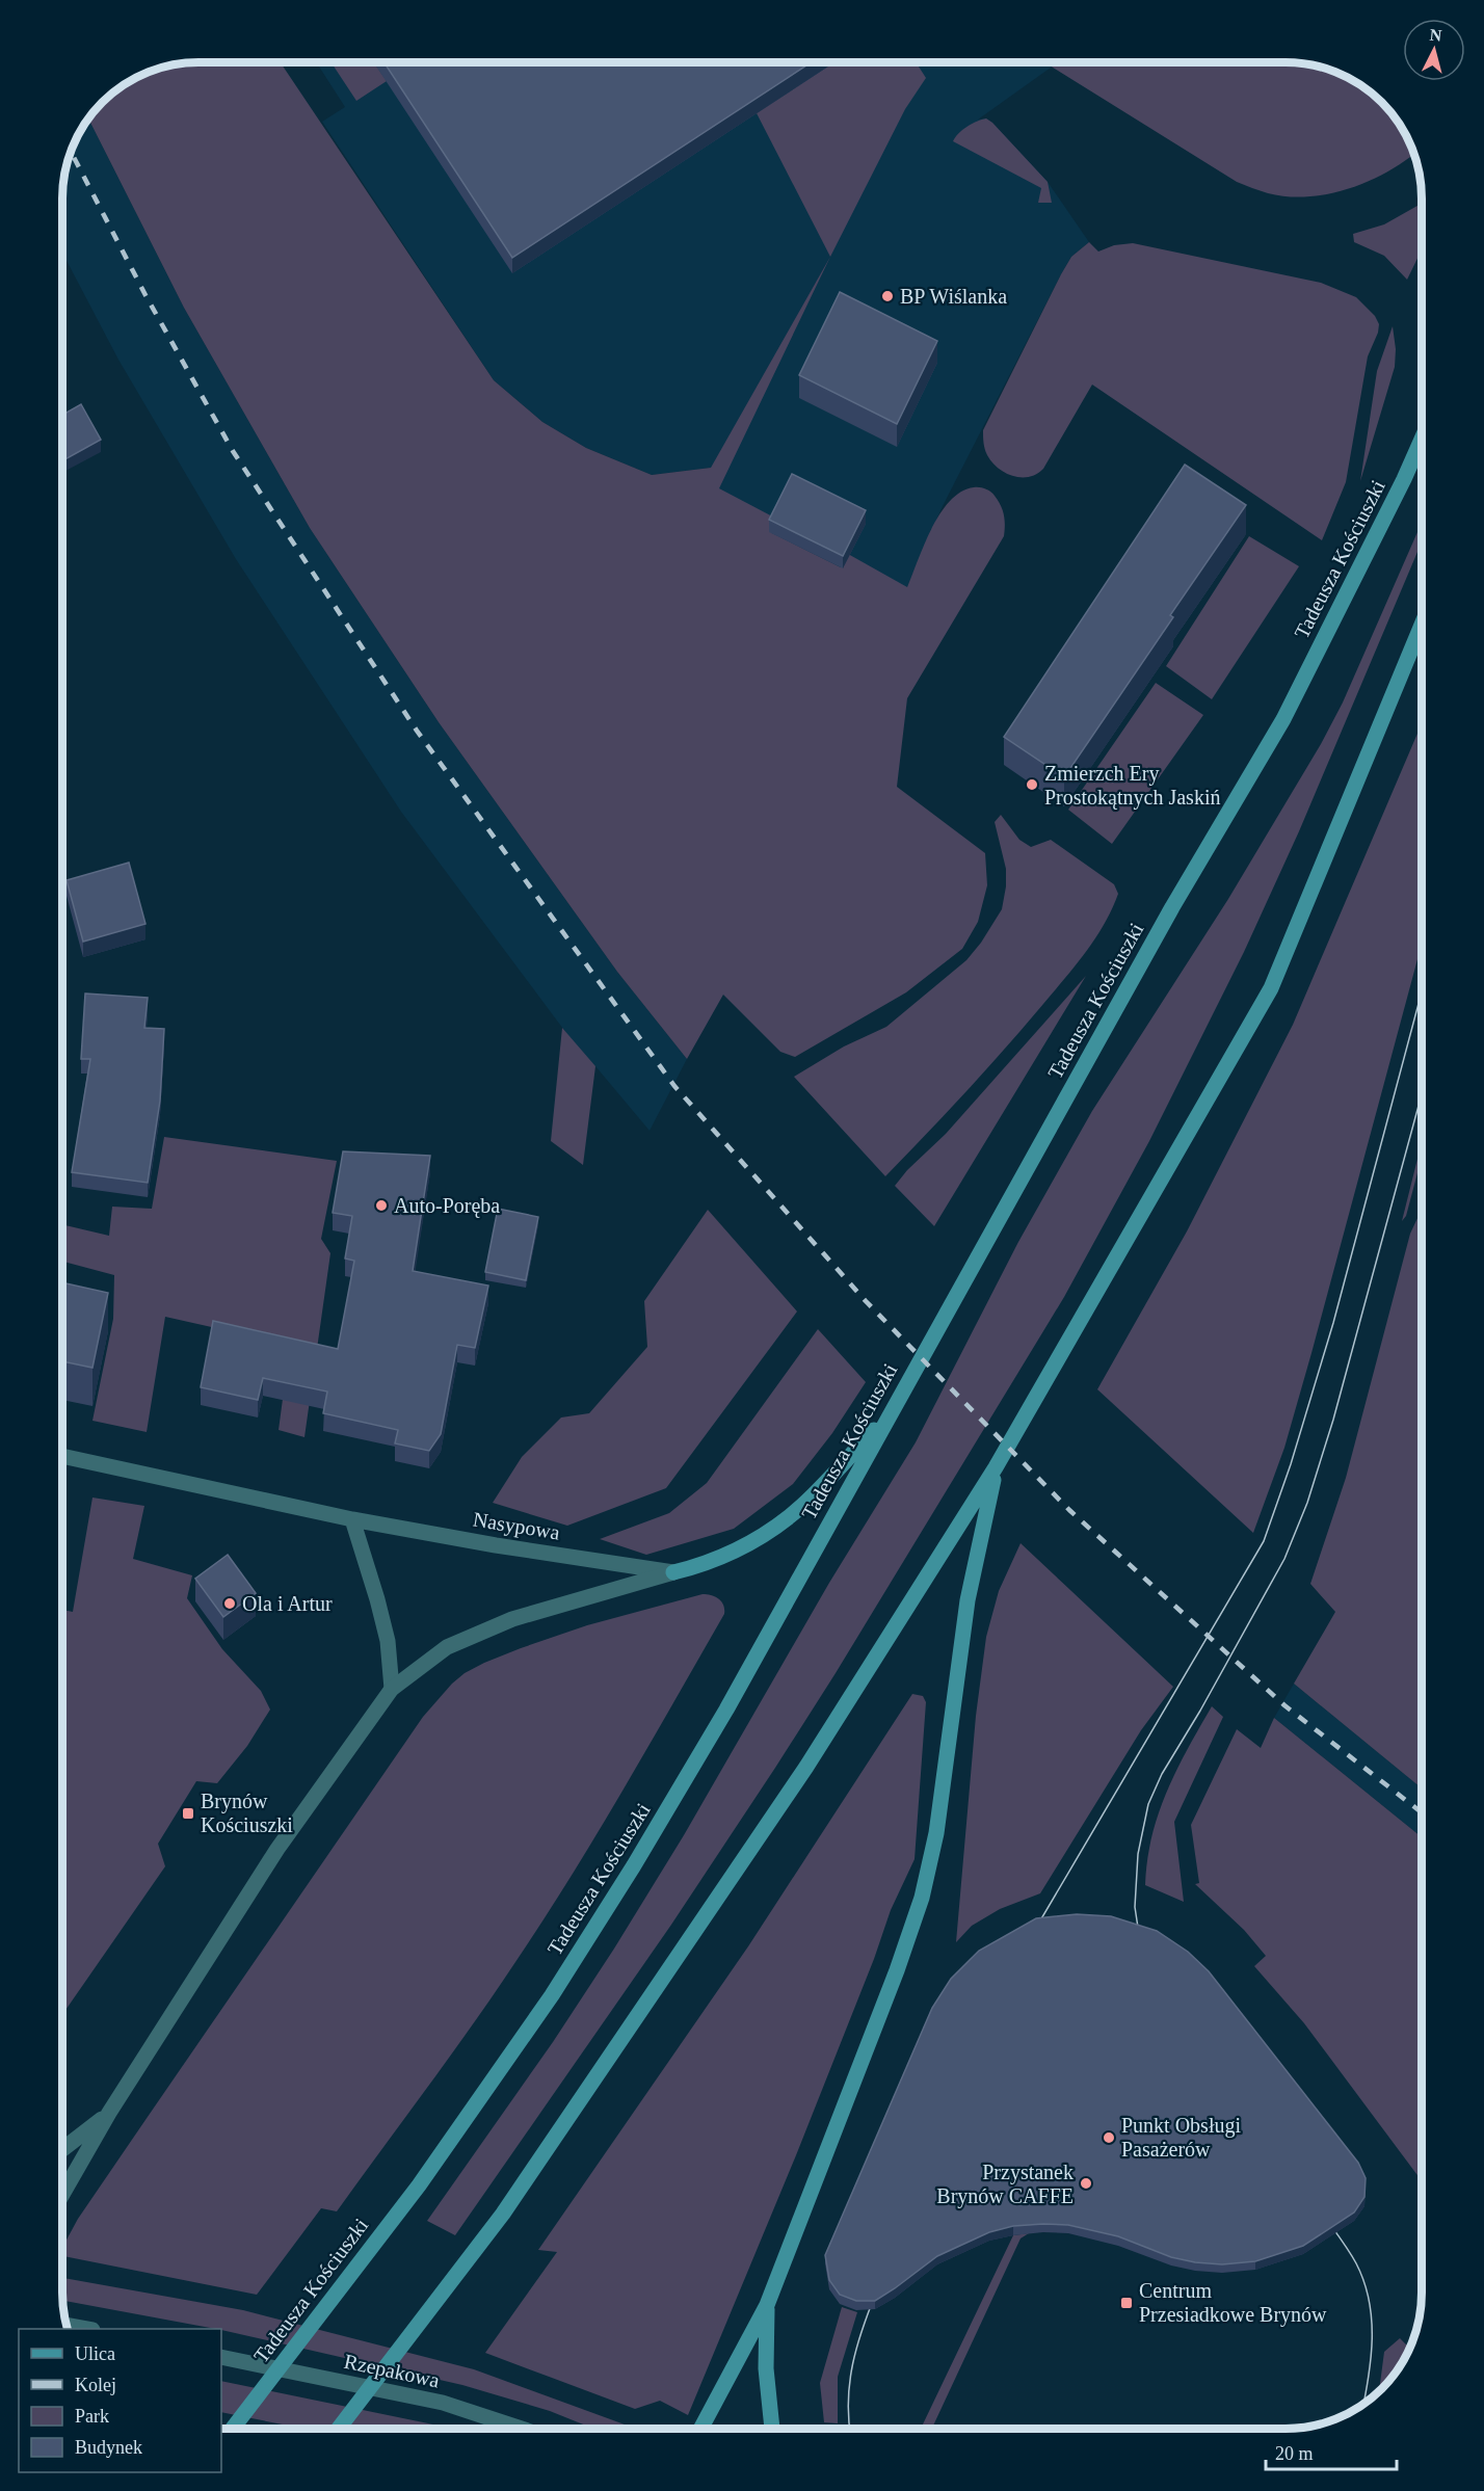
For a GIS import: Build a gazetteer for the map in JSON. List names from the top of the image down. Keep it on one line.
{"streets":{"main road":["Tadeusza Kościuszki"],"street":["Nasypowa","Rzepakowa"]},"places":{"other":["BP Wiślanka","Zmierzch Ery Prostokątnych Jaskiń","Auto-Poręba","Ola i Artur","Punkt Obsługi Pasażerów","Przystanek Brynów CAFFE"],"transit":["Brynów Kościuszki","Centrum Przesiadkowe Brynów"]},"legend":["Ulica","Kolej","Park","Budynek"],"scale_bar":"20 m","north":"top"}
